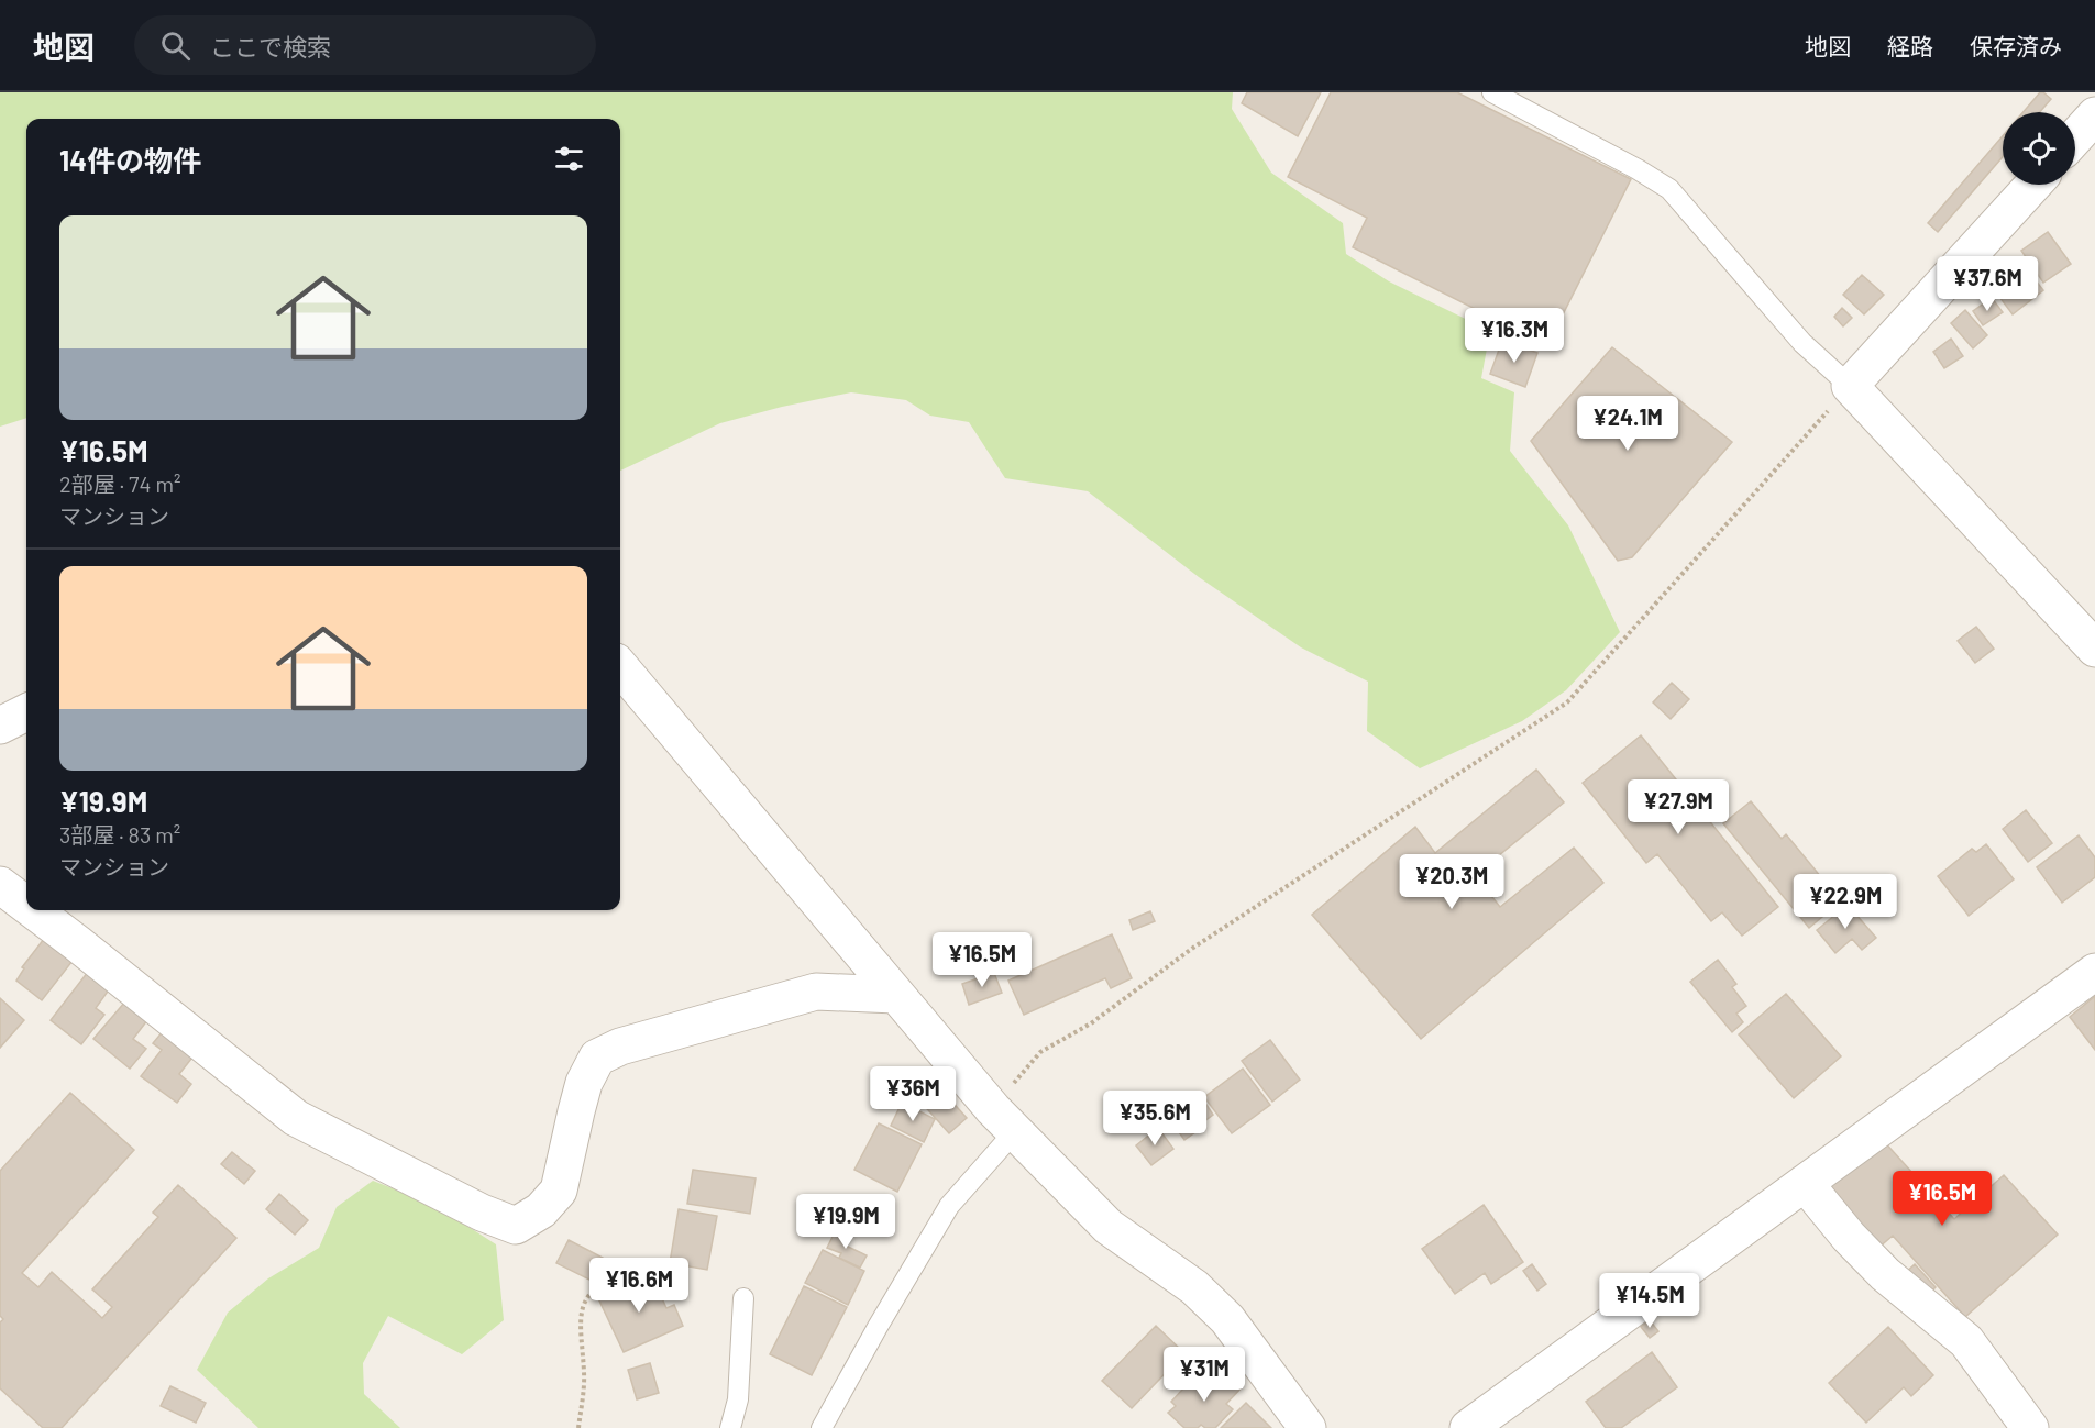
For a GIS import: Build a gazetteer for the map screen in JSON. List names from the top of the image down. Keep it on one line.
{"page":{"header":"地図","search":"ここで検索","nav":["地図","経路","保存済み"],"heading":"14件の物件","list":[{"name":"¥16.5M","note":"2部屋 · 74 m² · マンション"},{"name":"¥19.9M","note":"3部屋 · 83 m² · マンション"}],"price":["¥37.6M","¥16.3M","¥24.1M","¥27.9M","¥20.3M","¥22.9M","¥16.5M","¥36M","¥35.6M","¥16.5M","¥19.9M","¥16.6M","¥14.5M","¥31M"]}}
